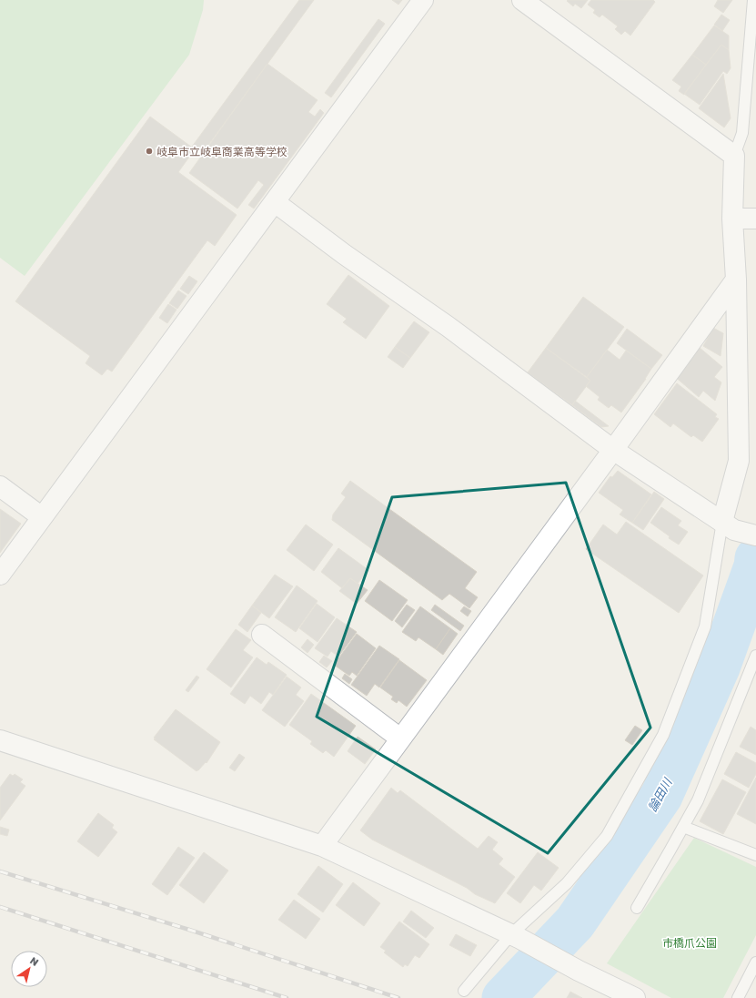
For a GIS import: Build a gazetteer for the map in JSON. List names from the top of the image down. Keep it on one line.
{"water":["論田川"],"parks":["市橋爪公園"],"places":["岐阜市立岐阜商業高等学校"],"north":"top right"}
